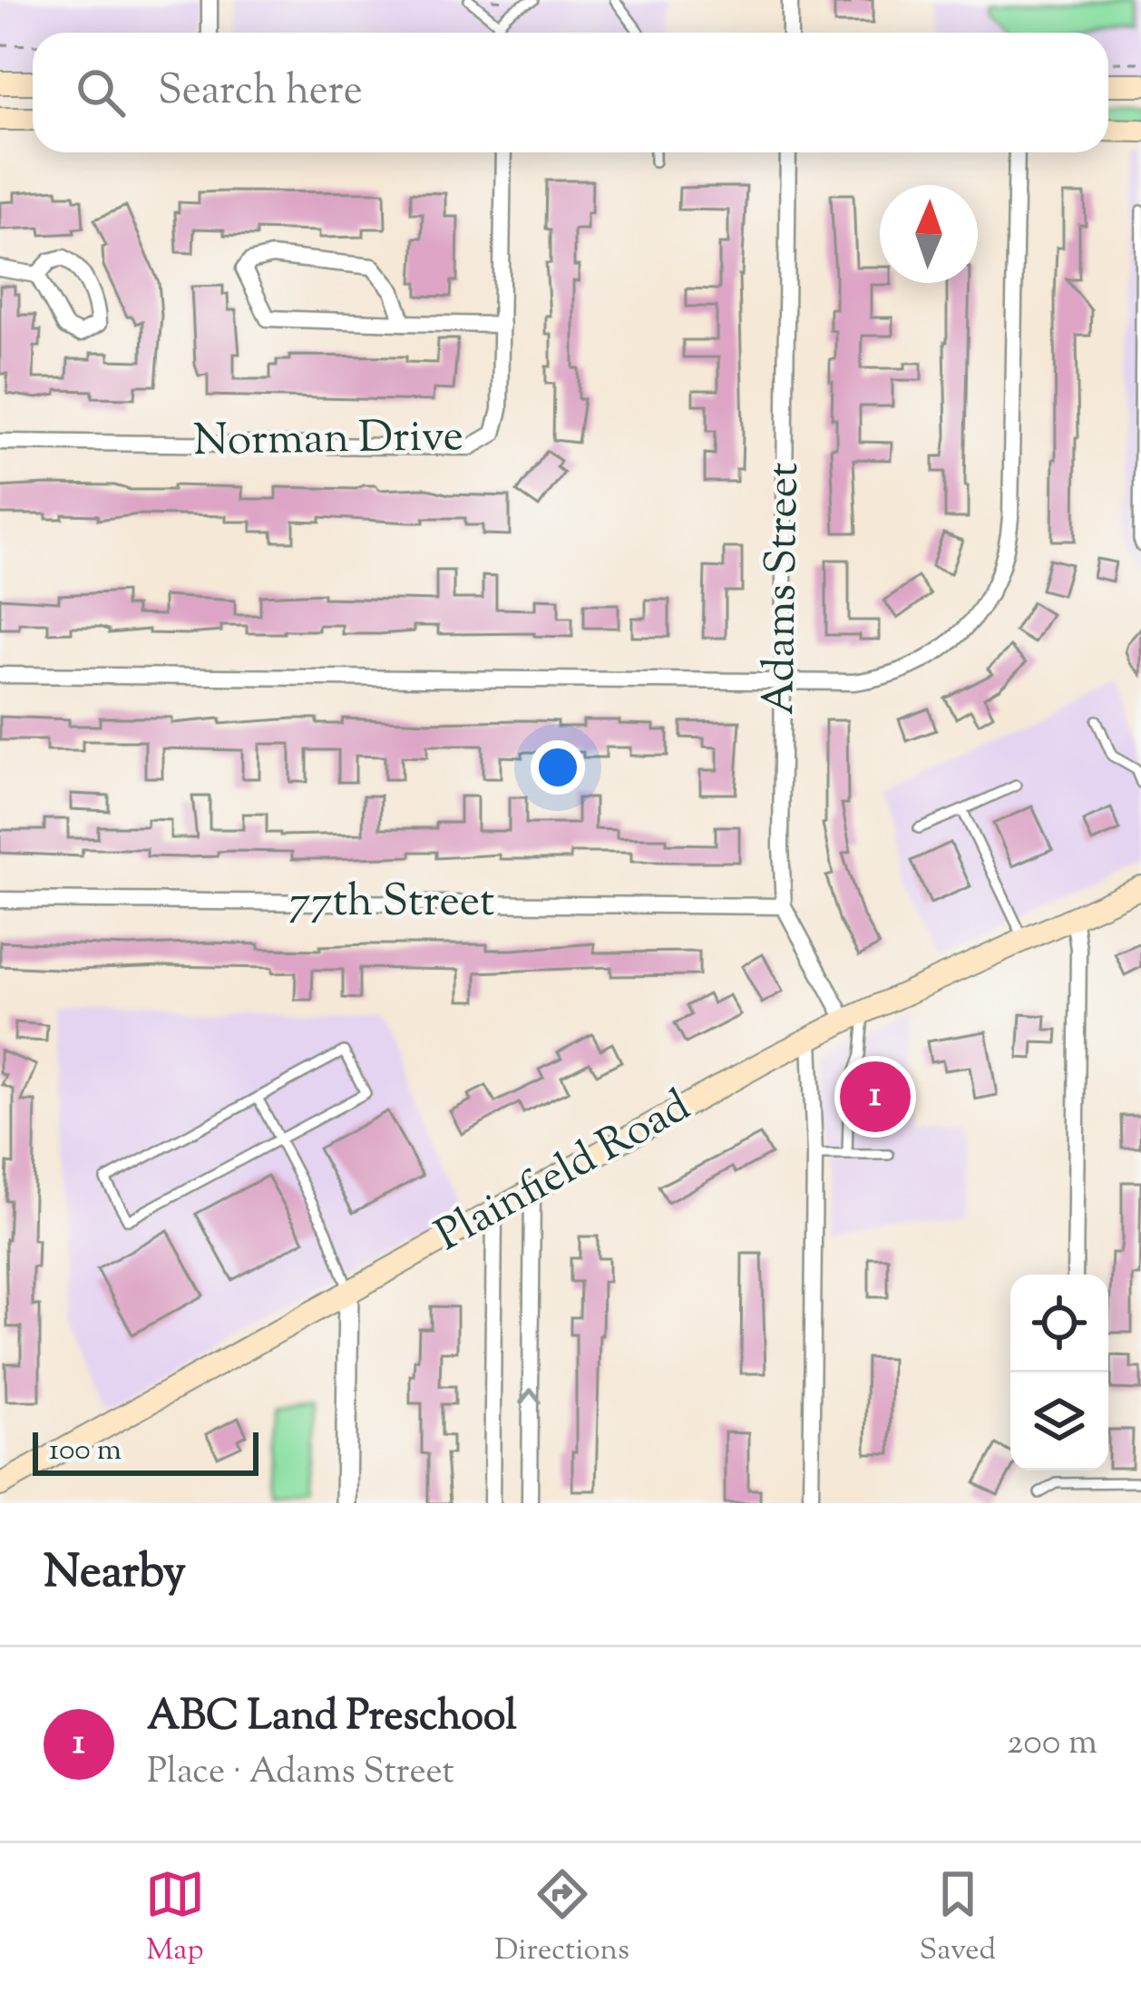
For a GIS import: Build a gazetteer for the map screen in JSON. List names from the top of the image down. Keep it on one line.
{"streets":{"main road":["Plainfield Road"],"street":["Norman Drive","Adams Street","77th Street"]},"crossings":[["Adams Street","77th Street"],["Adams Street","Plainfield Road"]],"scale_bar":"100 m","north":"top","page":{"search":"Search here","pins":"1","scale":"100 m","heading":"Nearby","list":[{"mark":"1","name":"ABC Land Preschool","note":"Place · Adams Street","value":"200 m"}],"nav":["Map","Directions","Saved"]}}
